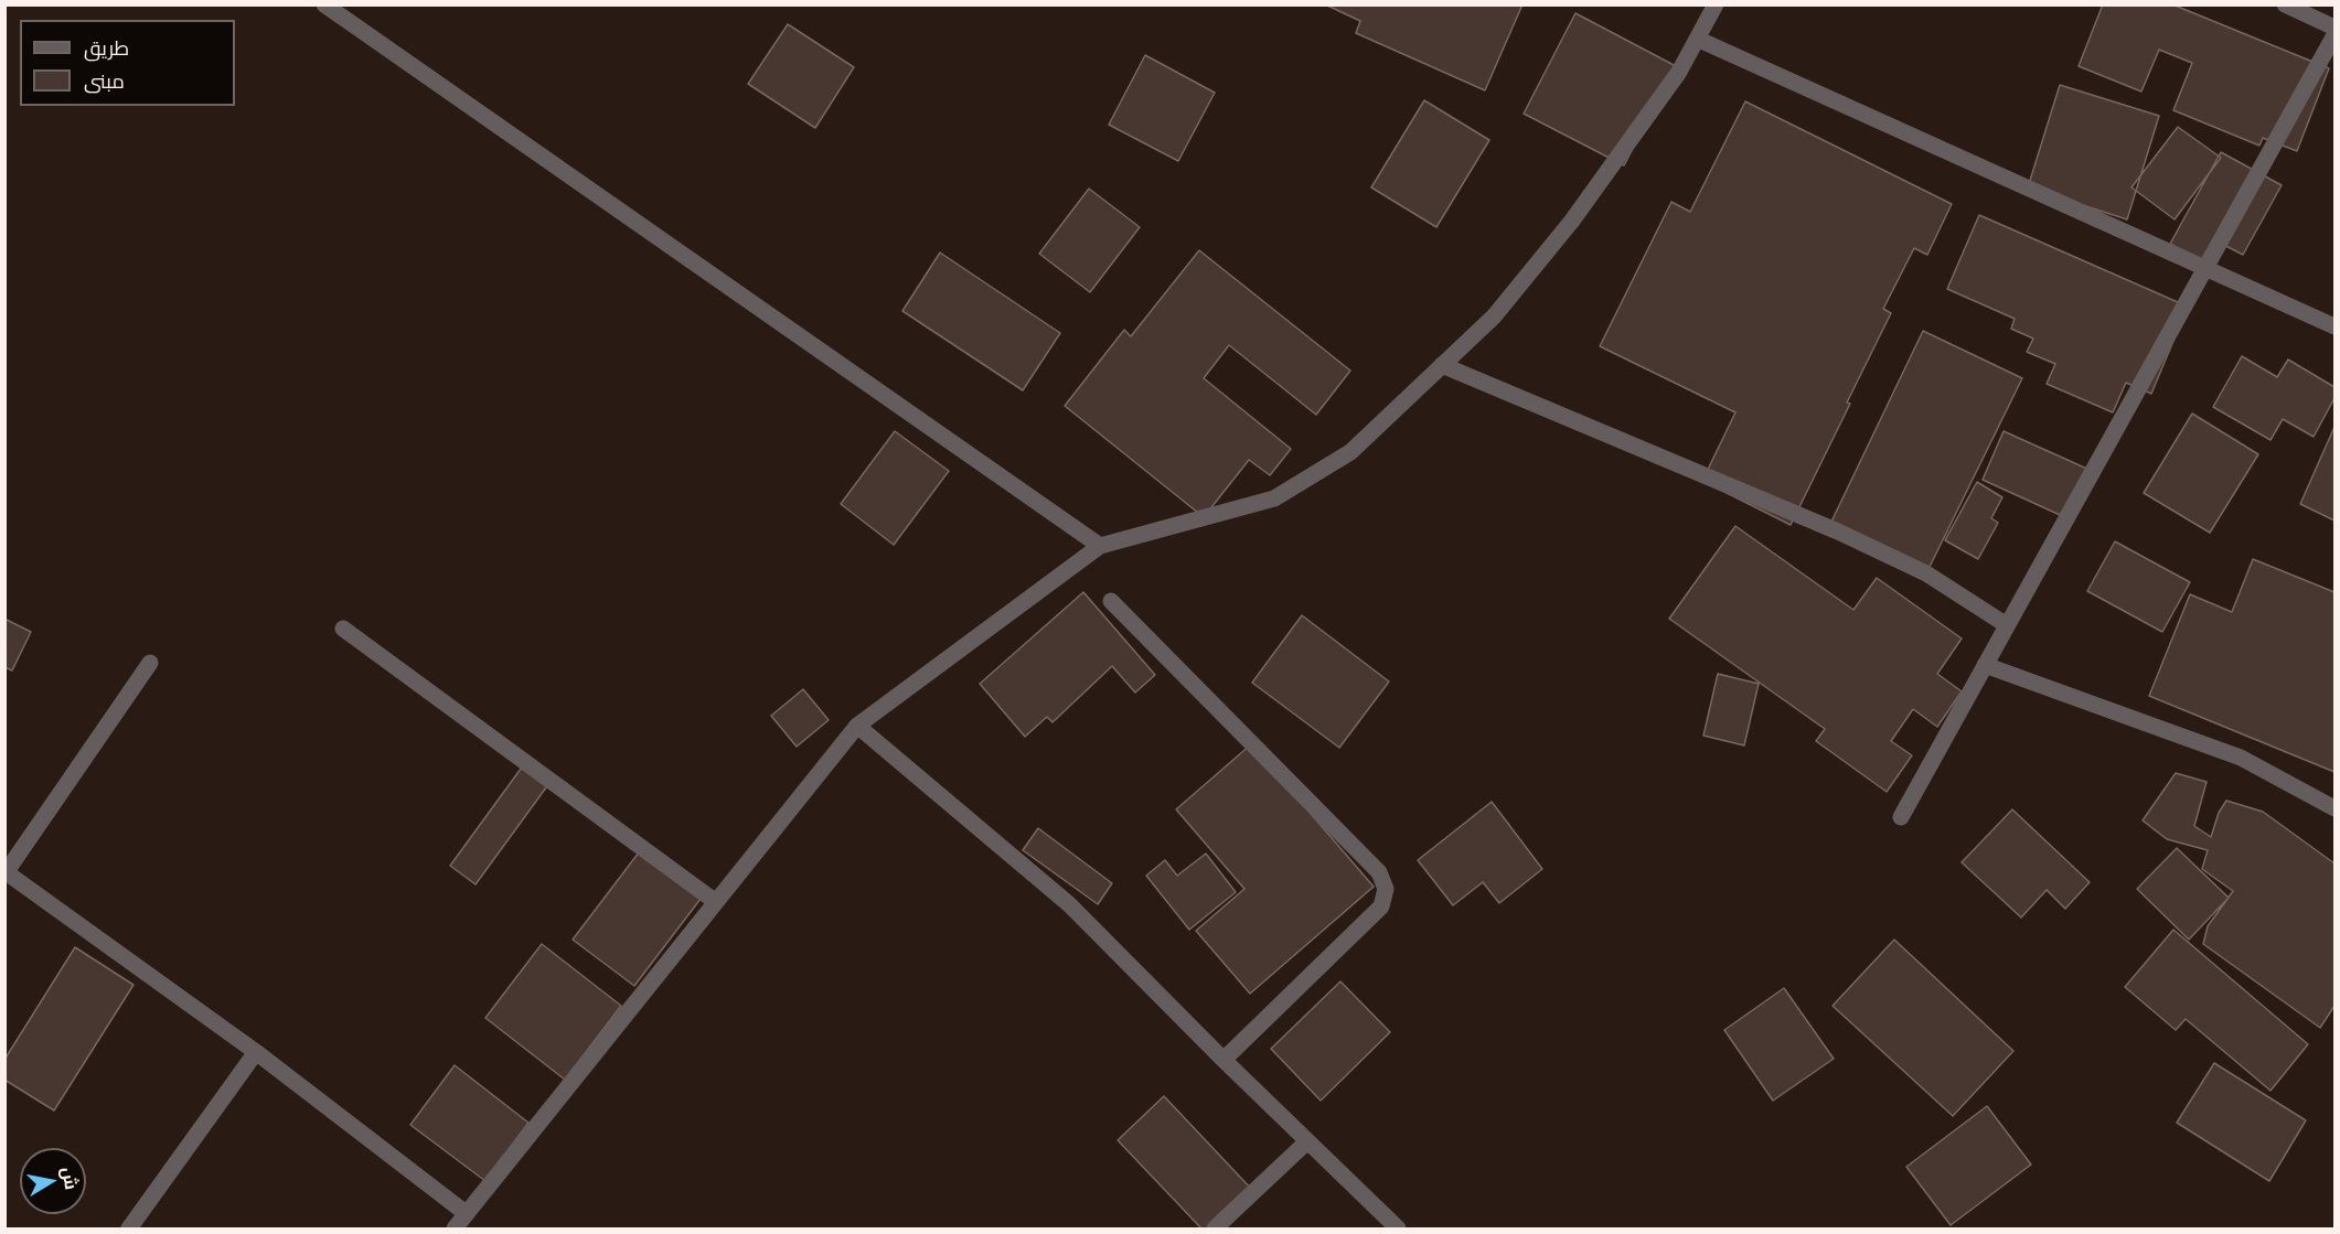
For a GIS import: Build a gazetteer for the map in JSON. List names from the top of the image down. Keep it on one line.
{"legend":["طريق","مبنى"],"north":"right"}
